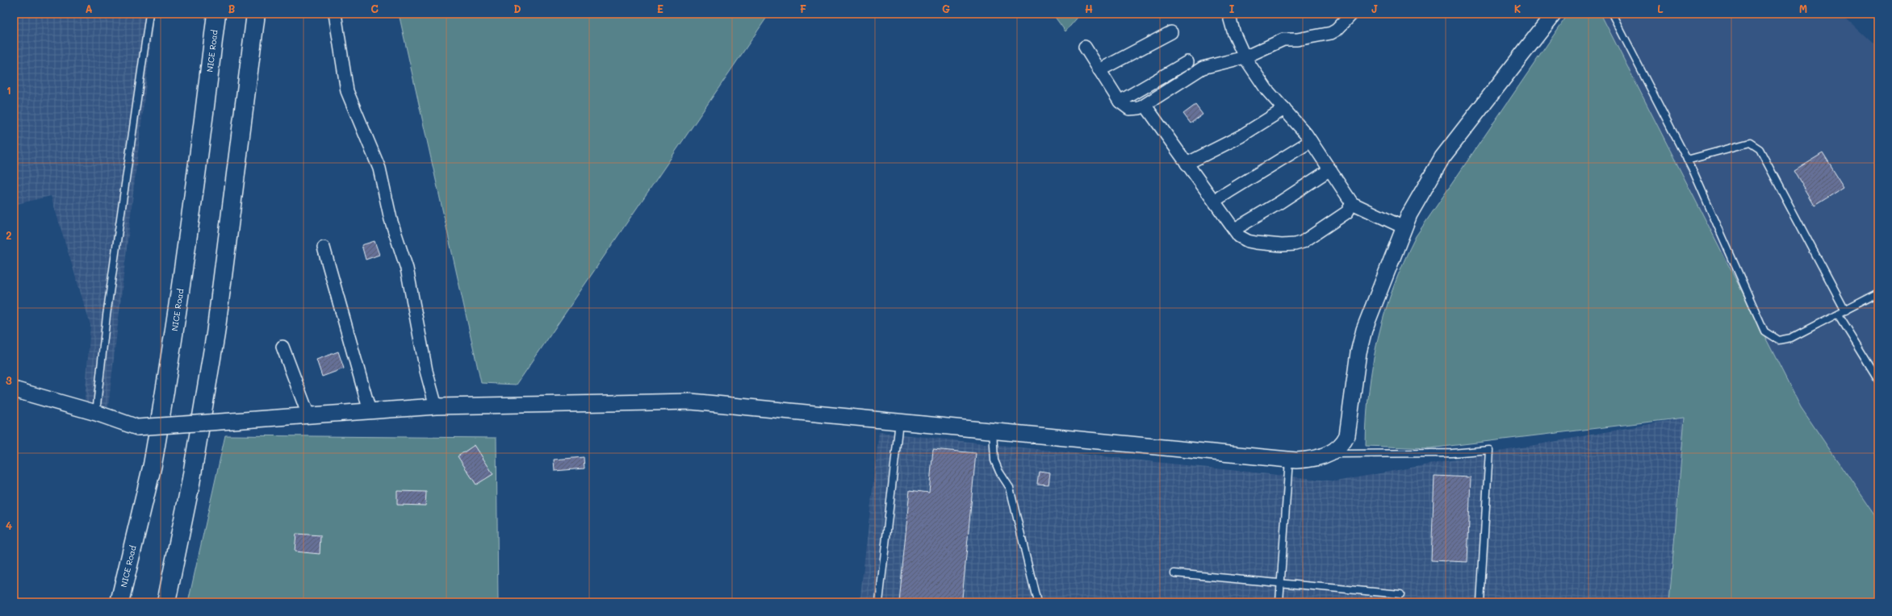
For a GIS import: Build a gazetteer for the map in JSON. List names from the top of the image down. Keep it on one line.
{"streets":{"highway":["NICE Road"]},"grid":{"columns":["A","B","C","D","E","F","G","H","I","J","K","L","M"],"rows":["1","2","3","4"]}}
